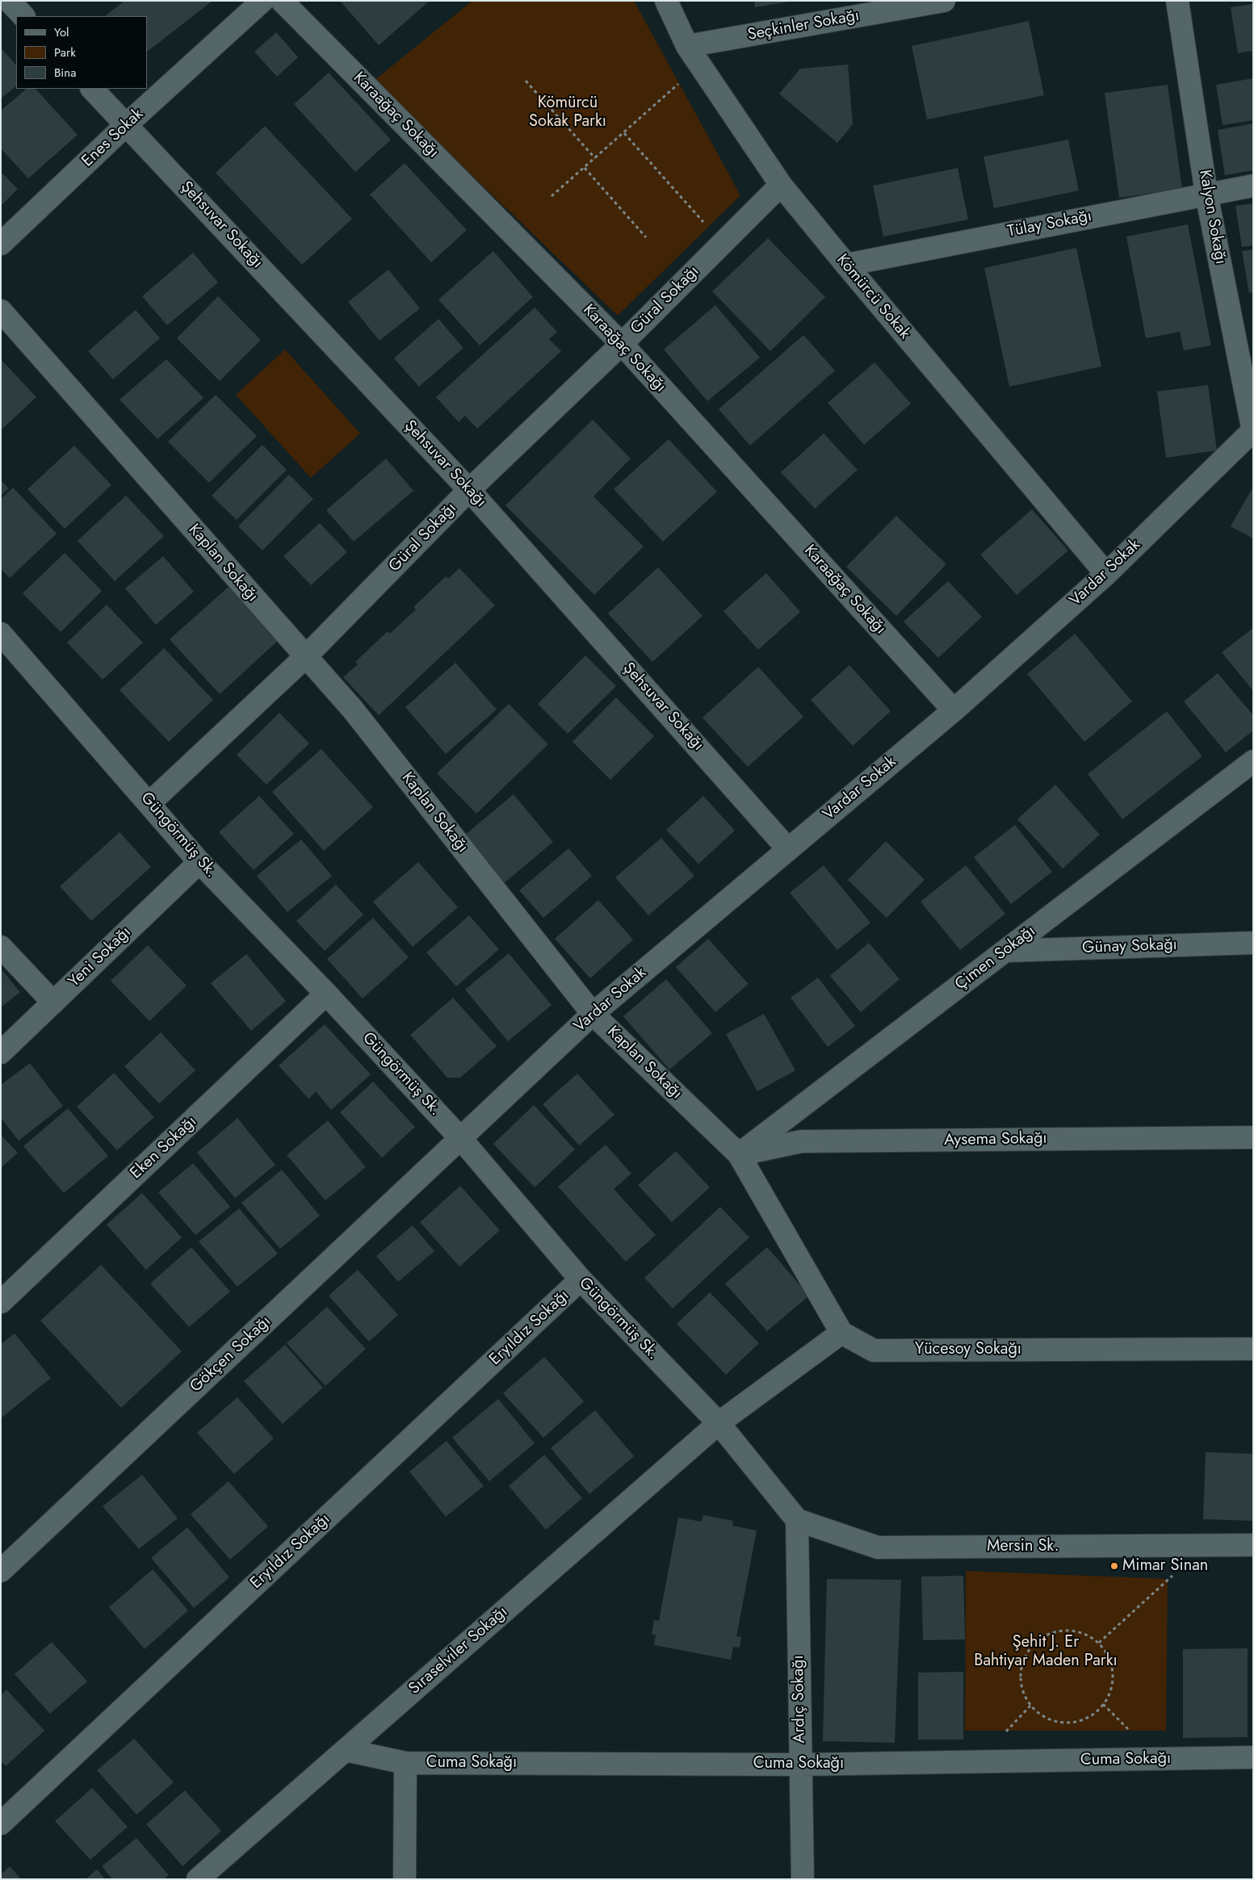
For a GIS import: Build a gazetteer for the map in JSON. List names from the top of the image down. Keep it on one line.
{"streets":{"street":["Seçkinler Sokağı","Karaağaç Sokağı","Enes Sokak","Kalyon Sokağı","Tülay Sokağı","Şehsuvar Sokağı","Kömürcü Sokak","Güral Sokağı","Kaplan Sokağı","Vardar Sokak","Güngörmüş Sk.","Günay Sokağı","Yeni Sokağı","Çimen Sokağı","Aysema Sokağı","Eken Sokağı","Eryıldız Sokağı","Yücesoy Sokağı","Gökçen Sokağı","Mersin Sk.","Sıraselviler Sokağı","Ardıç Sokağı","Cuma Sokağı"]},"crossings":[["Seçkinler Sokağı","Kömürcü Sokak"],["Karaağaç Sokağı","Güral Sokağı"],["Karaağaç Sokağı","Vardar Sokak"],["Enes Sokak","Şehsuvar Sokağı"],["Kalyon Sokağı","Tülay Sokağı"],["Kalyon Sokağı","Vardar Sokak"],["Tülay Sokağı","Kömürcü Sokak"],["Şehsuvar Sokağı","Güral Sokağı"],["Şehsuvar Sokağı","Vardar Sokak"],["Kömürcü Sokak","Güral Sokağı"],["Kömürcü Sokak","Vardar Sokak"],["Güral Sokağı","Kaplan Sokağı"],["Güral Sokağı","Güngörmüş Sk."],["Kaplan Sokağı","Vardar Sokak"],["Kaplan Sokağı","Çimen Sokağı"],["Kaplan Sokağı","Aysema Sokağı"],["Kaplan Sokağı","Yücesoy Sokağı"],["Vardar Sokak","Güngörmüş Sk."],["Vardar Sokak","Gökçen Sokağı"],["Güngörmüş Sk.","Yeni Sokağı"],["Güngörmüş Sk.","Eken Sokağı"],["Güngörmüş Sk.","Eryıldız Sokağı"],["Güngörmüş Sk.","Gökçen Sokağı"],["Güngörmüş Sk.","Mersin Sk."],["Güngörmüş Sk.","Sıraselviler Sokağı"],["Güngörmüş Sk.","Ardıç Sokağı"],["Günay Sokağı","Çimen Sokağı"],["Çimen Sokağı","Aysema Sokağı"],["Mersin Sk.","Ardıç Sokağı"],["Sıraselviler Sokağı","Cuma Sokağı"],["Ardıç Sokağı","Cuma Sokağı"]],"parks":["Kömürcü Sokak Parkı","Şehit J. Er Bahtiyar Maden Parkı"],"places":["Mimar Sinan"],"legend":["Yol","Park","Bina"]}
